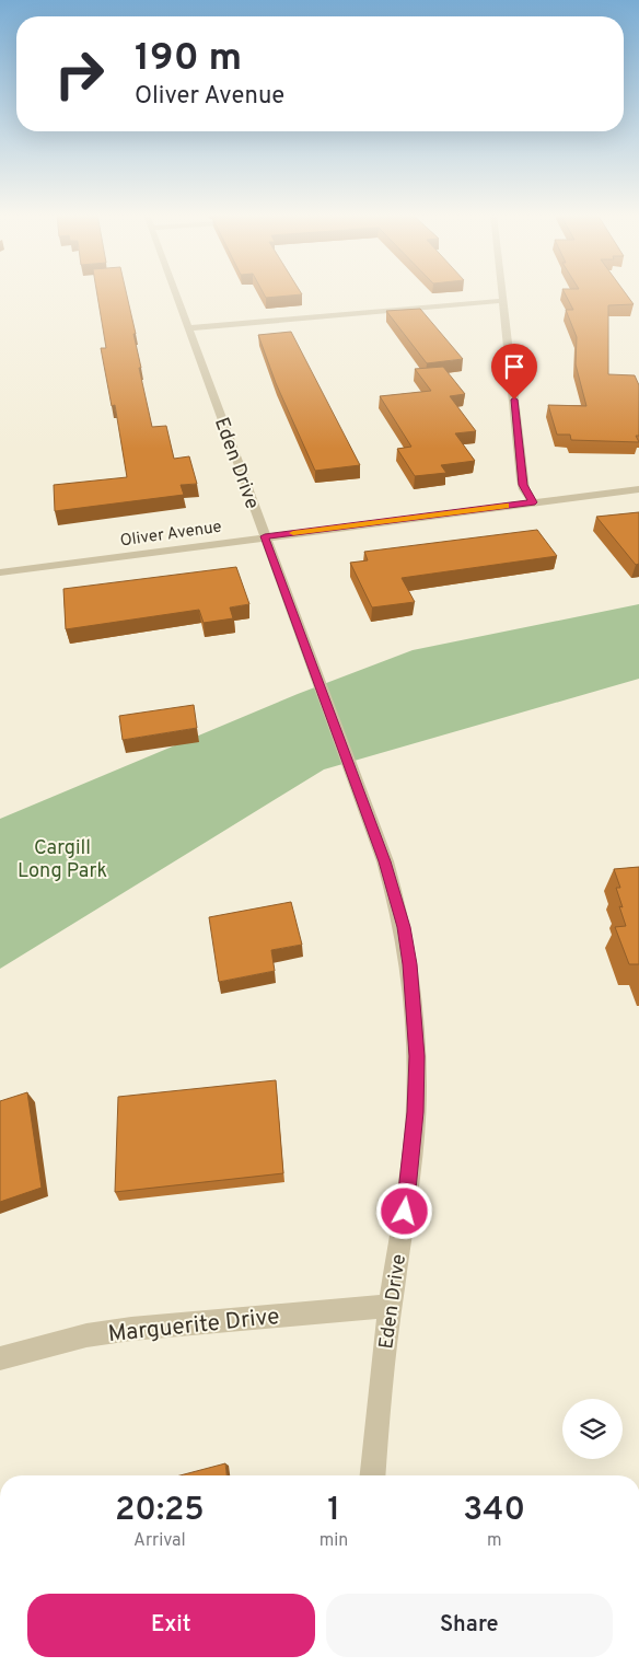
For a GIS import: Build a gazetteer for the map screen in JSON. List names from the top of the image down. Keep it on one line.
{"streets":{"street":["Eden Drive","Oliver Avenue","Marguerite Drive"]},"crossings":[["Eden Drive","Oliver Avenue"],["Eden Drive","Marguerite Drive"]],"parks":["Cargill Long Park"],"page":{"turn":["190 m","Oliver Avenue"],"eta":["20:25","Arrival","1","min","340","m"],"buttons":["Exit","Share"]}}
